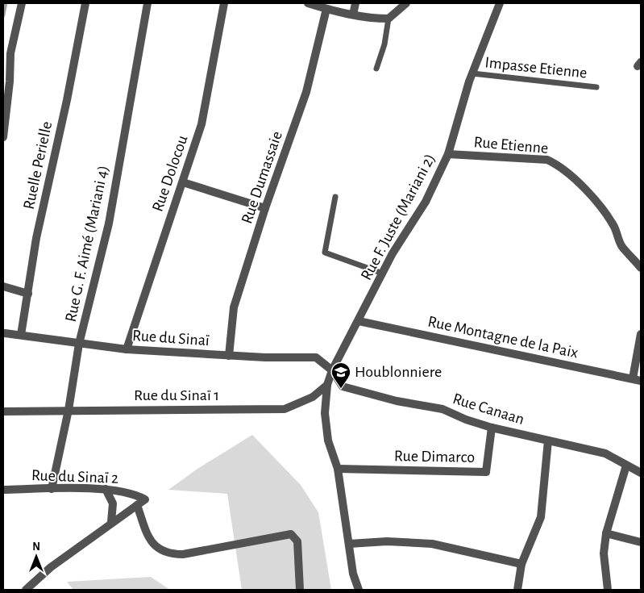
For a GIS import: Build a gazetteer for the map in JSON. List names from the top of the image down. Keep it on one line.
{"streets":{"street":["Rue Etienne","Ruelle Perielle","Rue Dolocou","Rue Dumassaie","Rue F. Juste (Mariani 2)","Rue G. F. Aimé (Mariani 4)","Rue Montagne de la Paix","Rue du Sinaï","Rue du Sinaï 1","Rue Canaan","Rue Dimarco","Rue du Sinaï 2"],"lane":["Impasse Etienne"]},"crossings":[["Impasse Etienne","Rue F. Juste (Mariani 2)"],["Rue Etienne","Rue F. Juste (Mariani 2)"],["Ruelle Perielle","Rue du Sinaï"],["Rue Dolocou","Rue du Sinaï"],["Rue Dumassaie","Rue du Sinaï"],["Rue F. Juste (Mariani 2)","Rue Montagne de la Paix"],["Rue F. Juste (Mariani 2)","Rue du Sinaï"],["Rue F. Juste (Mariani 2)","Rue du Sinaï 1"],["Rue F. Juste (Mariani 2)","Rue Canaan"],["Rue F. Juste (Mariani 2)","Rue Dimarco"],["Rue G. F. Aimé (Mariani 4)","Rue du Sinaï"],["Rue G. F. Aimé (Mariani 4)","Rue du Sinaï 1"],["Rue G. F. Aimé (Mariani 4)","Rue du Sinaï 2"],["Rue du Sinaï","Rue Canaan"],["Rue Canaan","Rue Dimarco"]],"places":{"school or university":["Houblonniere"]},"north":"top"}
